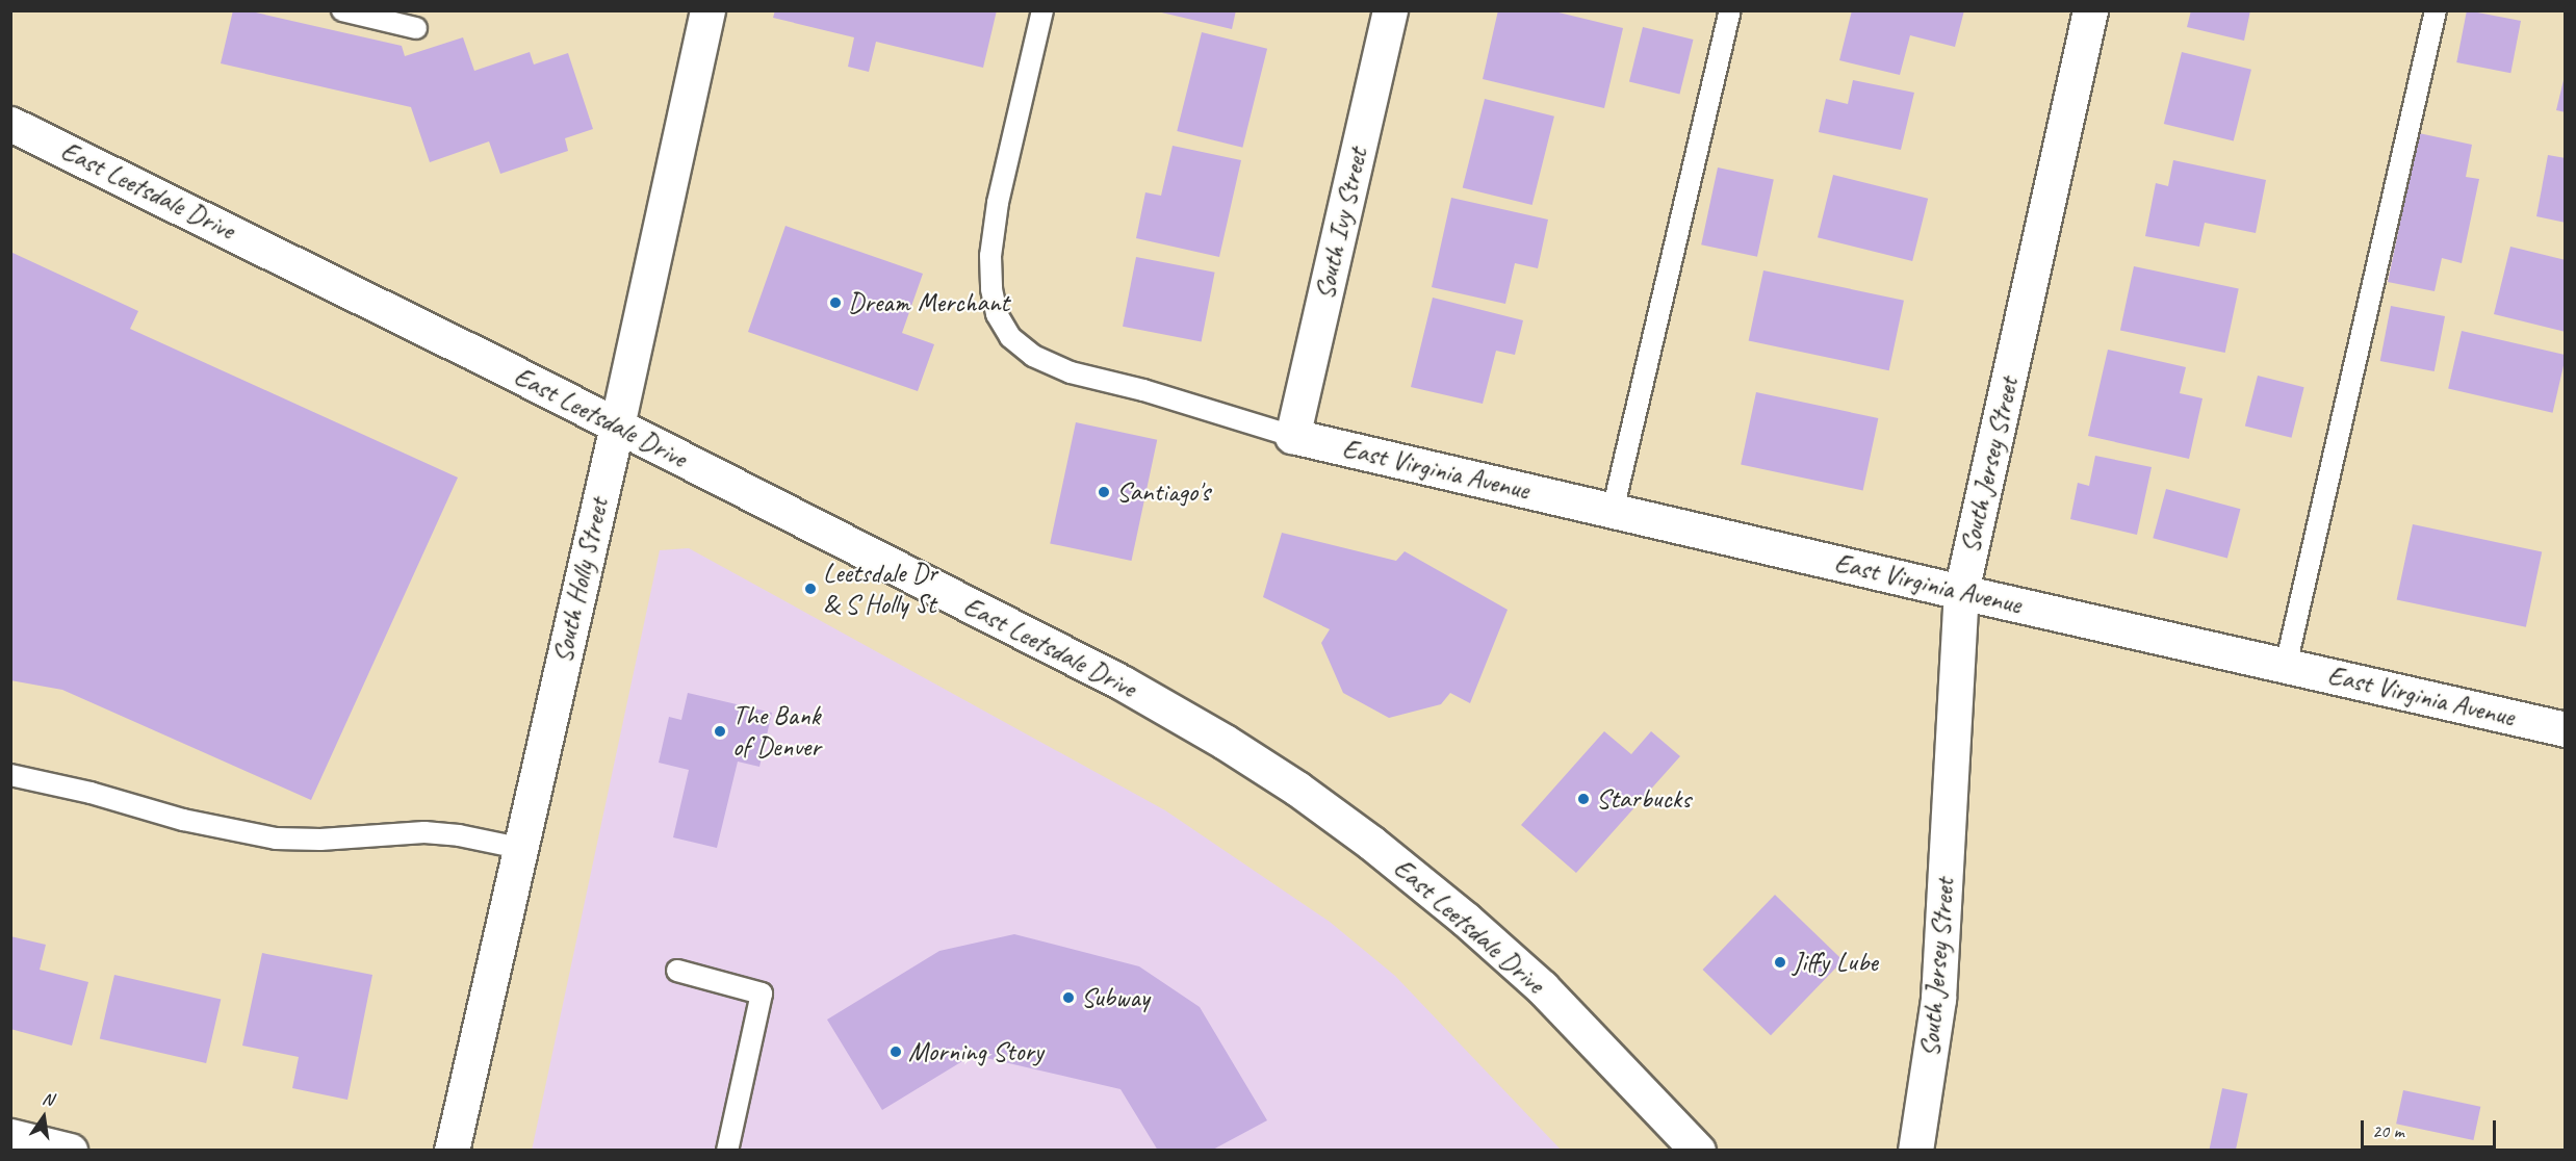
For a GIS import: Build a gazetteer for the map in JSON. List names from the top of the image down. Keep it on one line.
{"streets":{"main road":["East Leetsdale Drive","South Ivy Street","South Jersey Street","East Virginia Avenue","South Holly Street"]},"crossings":[["East Leetsdale Drive","South Holly Street"],["South Ivy Street","East Virginia Avenue"],["South Jersey Street","East Virginia Avenue"]],"places":["Dream Merchant","Santiago's","Leetsdale Dr & S Holly St","The Bank of Denver","Starbucks","Jiffy Lube","Subway","Morning Story"],"scale_bar":"20 m","north":"top"}
